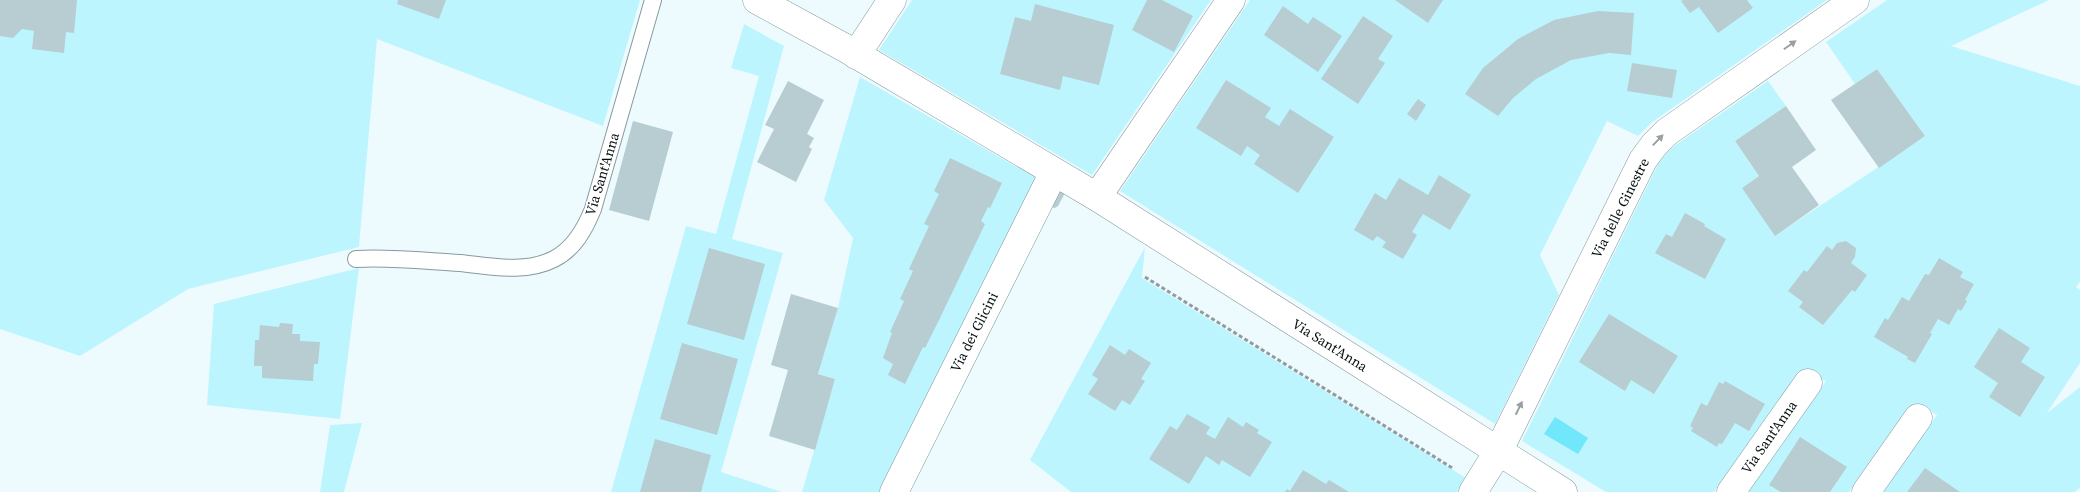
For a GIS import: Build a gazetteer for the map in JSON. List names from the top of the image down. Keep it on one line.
{"streets":{"street":["Via Sant'Anna","Via delle Ginestre","Via dei Glicini"]},"crossings":[["Via Sant'Anna","Via delle Ginestre"],["Via Sant'Anna","Via dei Glicini"]],"one_way":["Via delle Ginestre"]}
